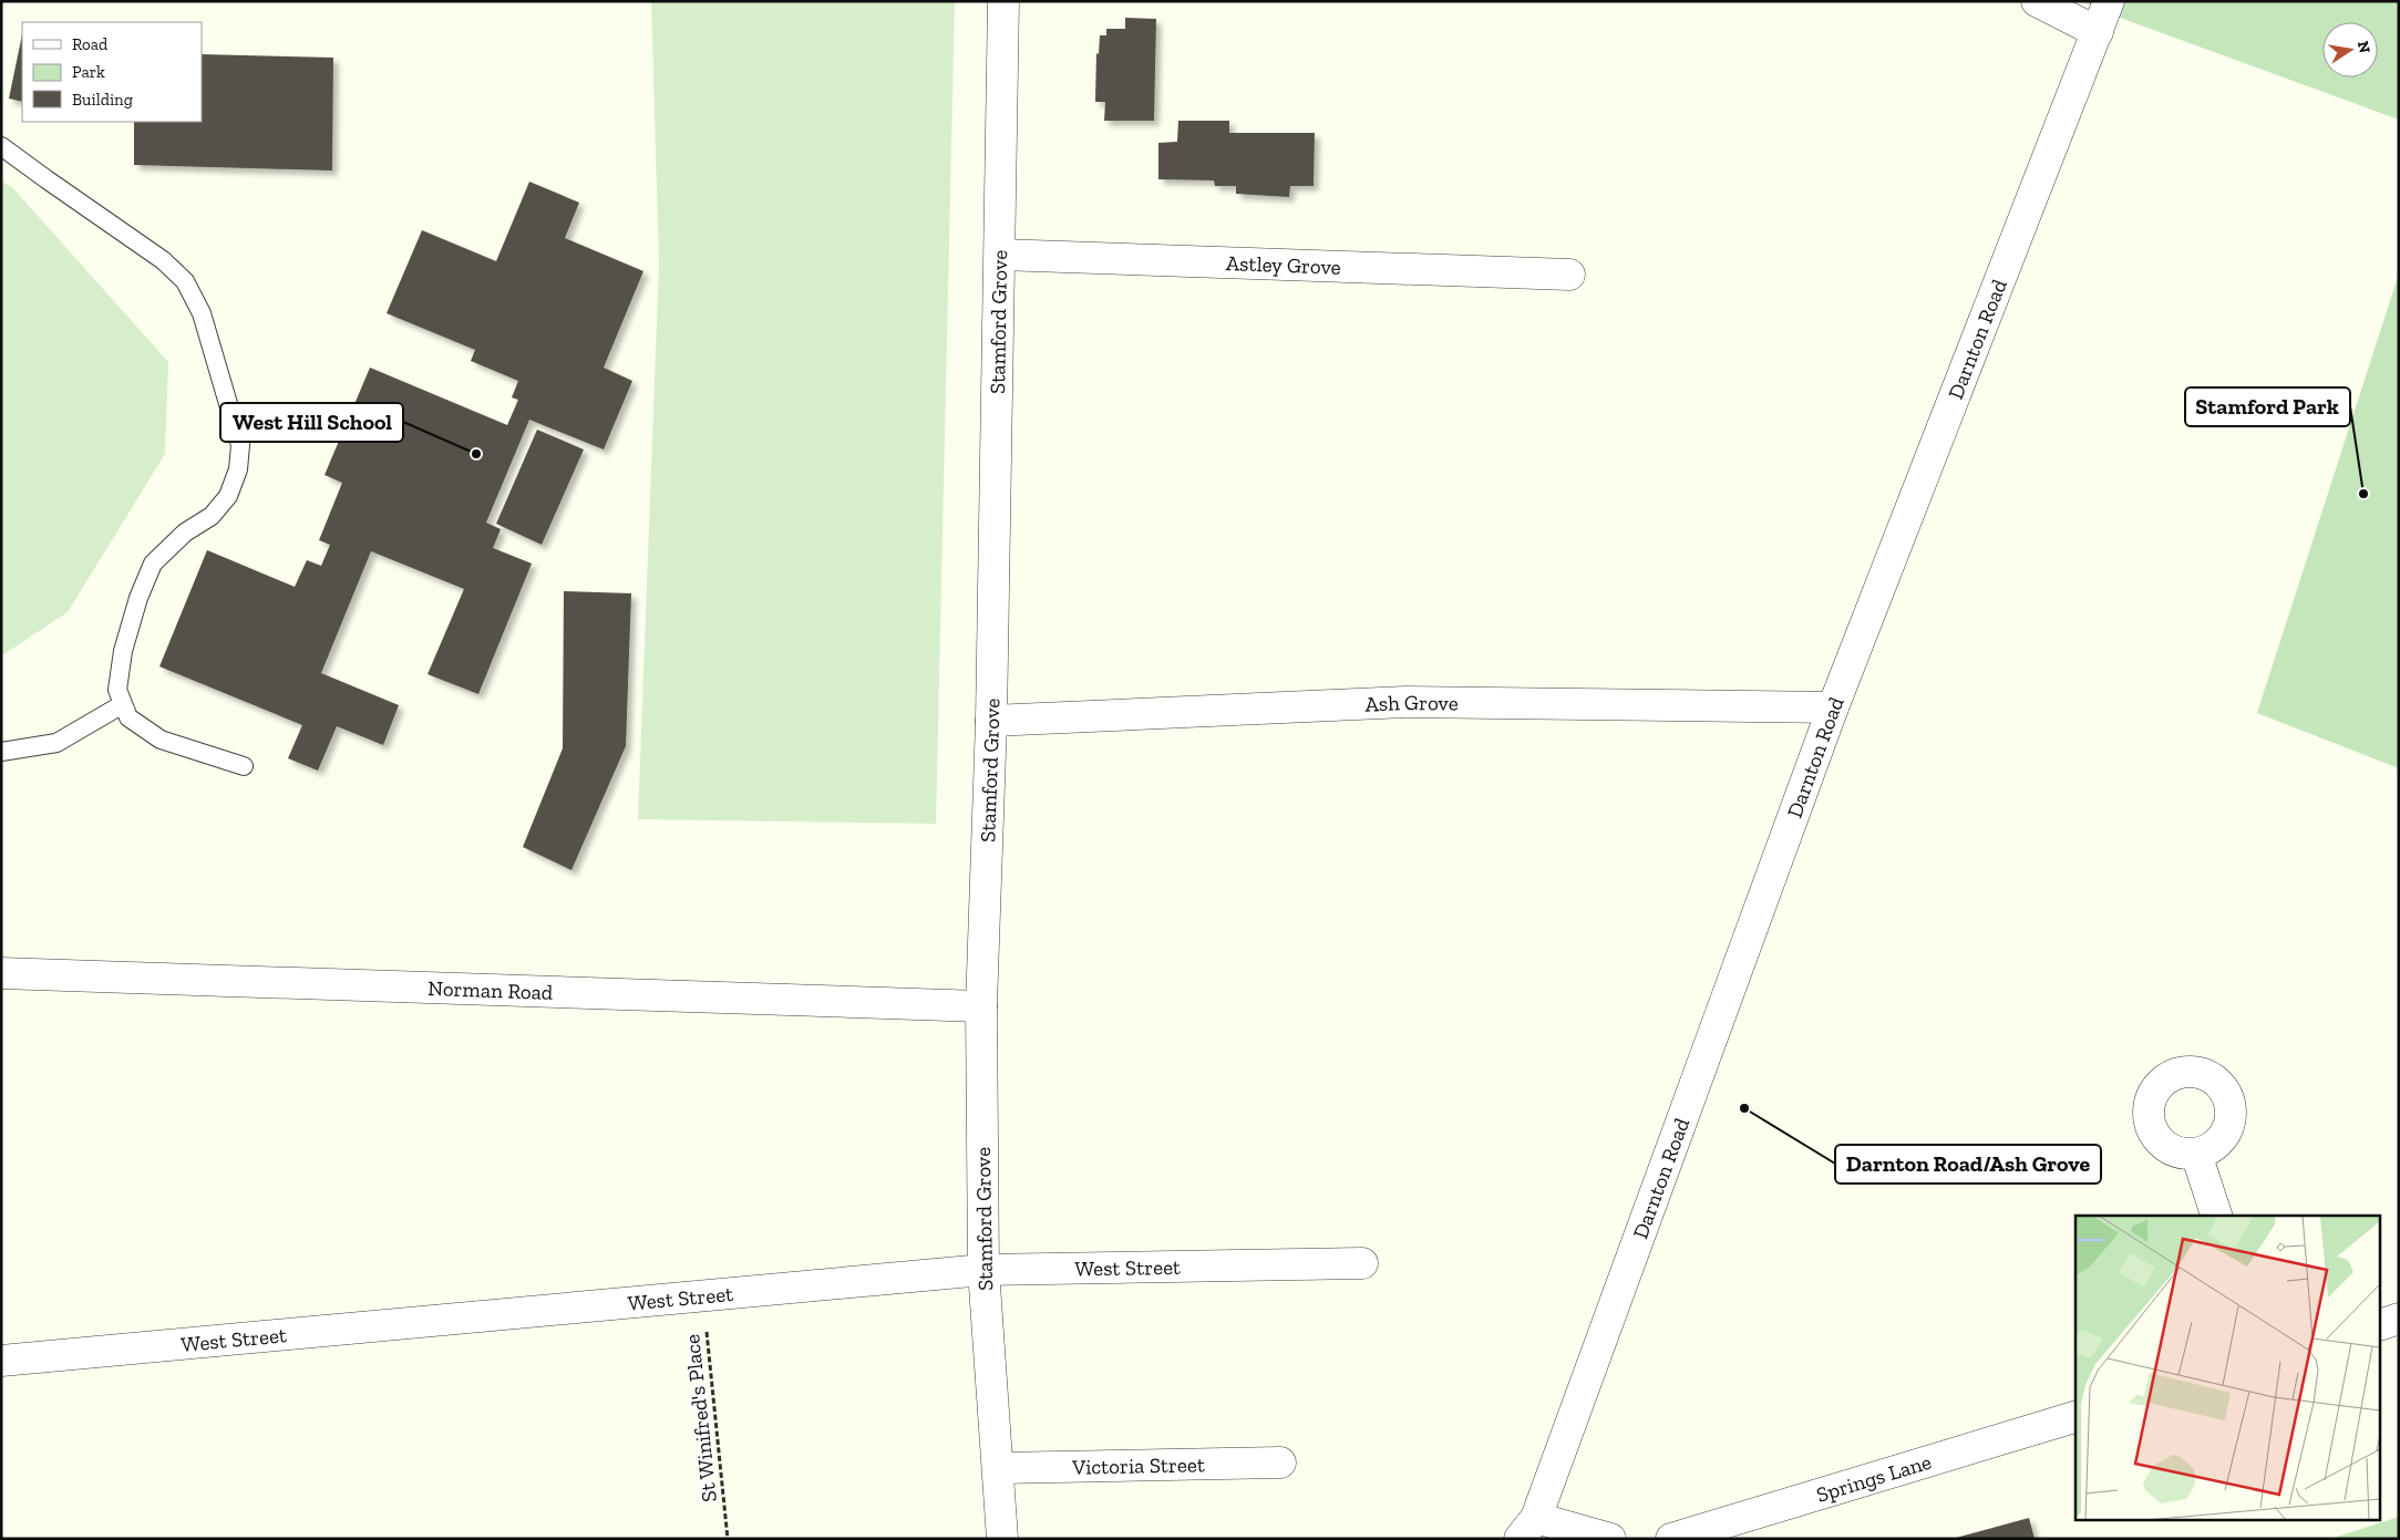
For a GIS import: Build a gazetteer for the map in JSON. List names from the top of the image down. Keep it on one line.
{"streets":{"street":["Astley Grove","Stamford Grove","Darnton Road","Ash Grove","Norman Road","West Street","Victoria Street","Springs Lane"],"path":["St Winifred's Place"]},"crossings":[["Astley Grove","Stamford Grove"],["Stamford Grove","Ash Grove"],["Stamford Grove","Norman Road"],["Stamford Grove","West Street"],["Stamford Grove","Victoria Street"],["Darnton Road","Ash Grove"],["West Street","St Winifred's Place"]],"places":["West Hill School","Stamford Park","Darnton Road/Ash Grove"],"legend":["Road","Park","Building"],"north":"right"}
